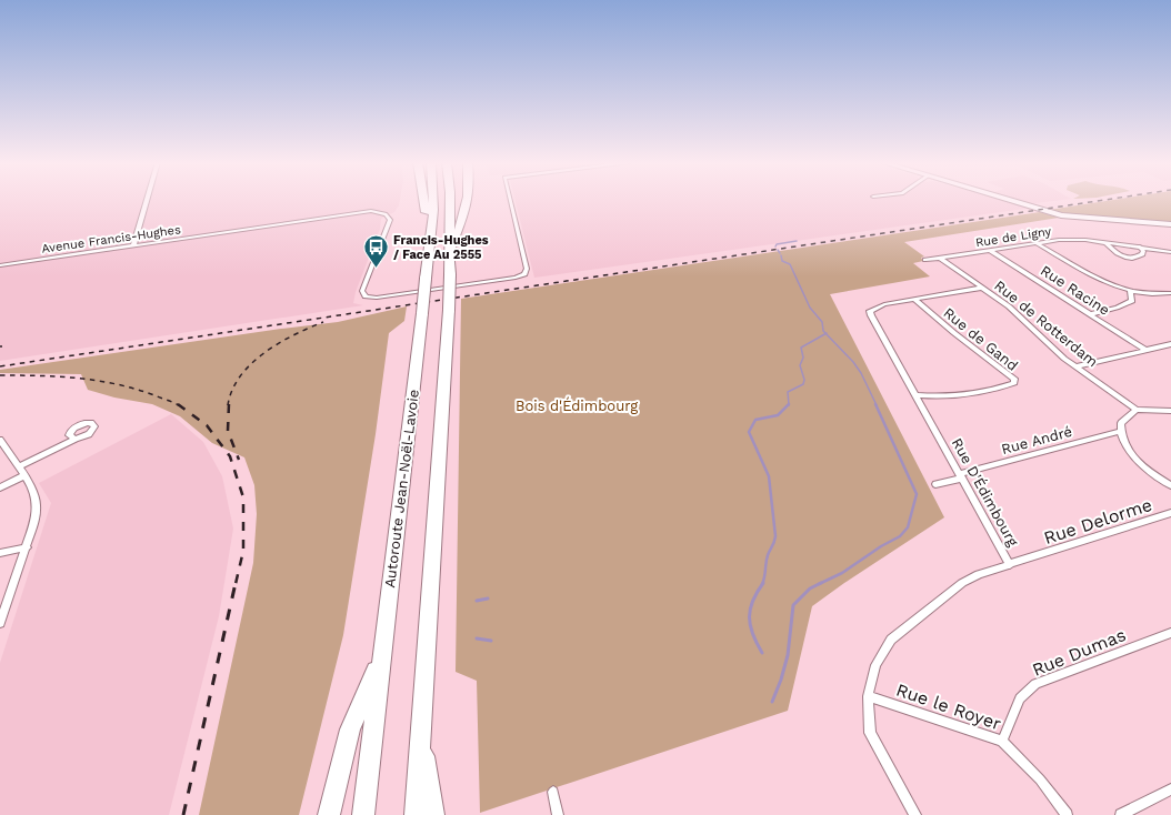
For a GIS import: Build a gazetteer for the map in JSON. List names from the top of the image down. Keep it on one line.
{"streets":{"highway":["Autoroute Jean-Noël-Lavoie"],"street":["Rue de Ligny","Avenue Francis-Hughes","Rue Racine","Rue de Rotterdam","Rue de Gand","Rue André","Rue D'Édimbourg","Rue Delorme","Rue Dumas","Rue le Royer"]},"crossings":[["Rue de Ligny","Rue Racine"],["Rue de Ligny","Rue de Rotterdam"],["Rue de Rotterdam","Rue D'Édimbourg"],["Rue de Gand","Rue D'Édimbourg"],["Rue André","Rue D'Édimbourg"],["Rue D'Édimbourg","Rue Delorme"],["Rue D'Édimbourg","Rue le Royer"],["Rue Dumas","Rue le Royer"]],"parks":["Bois d'Édimbourg"],"places":{"bus stop":["Francis-Hughes / Face Au 2555"]}}
